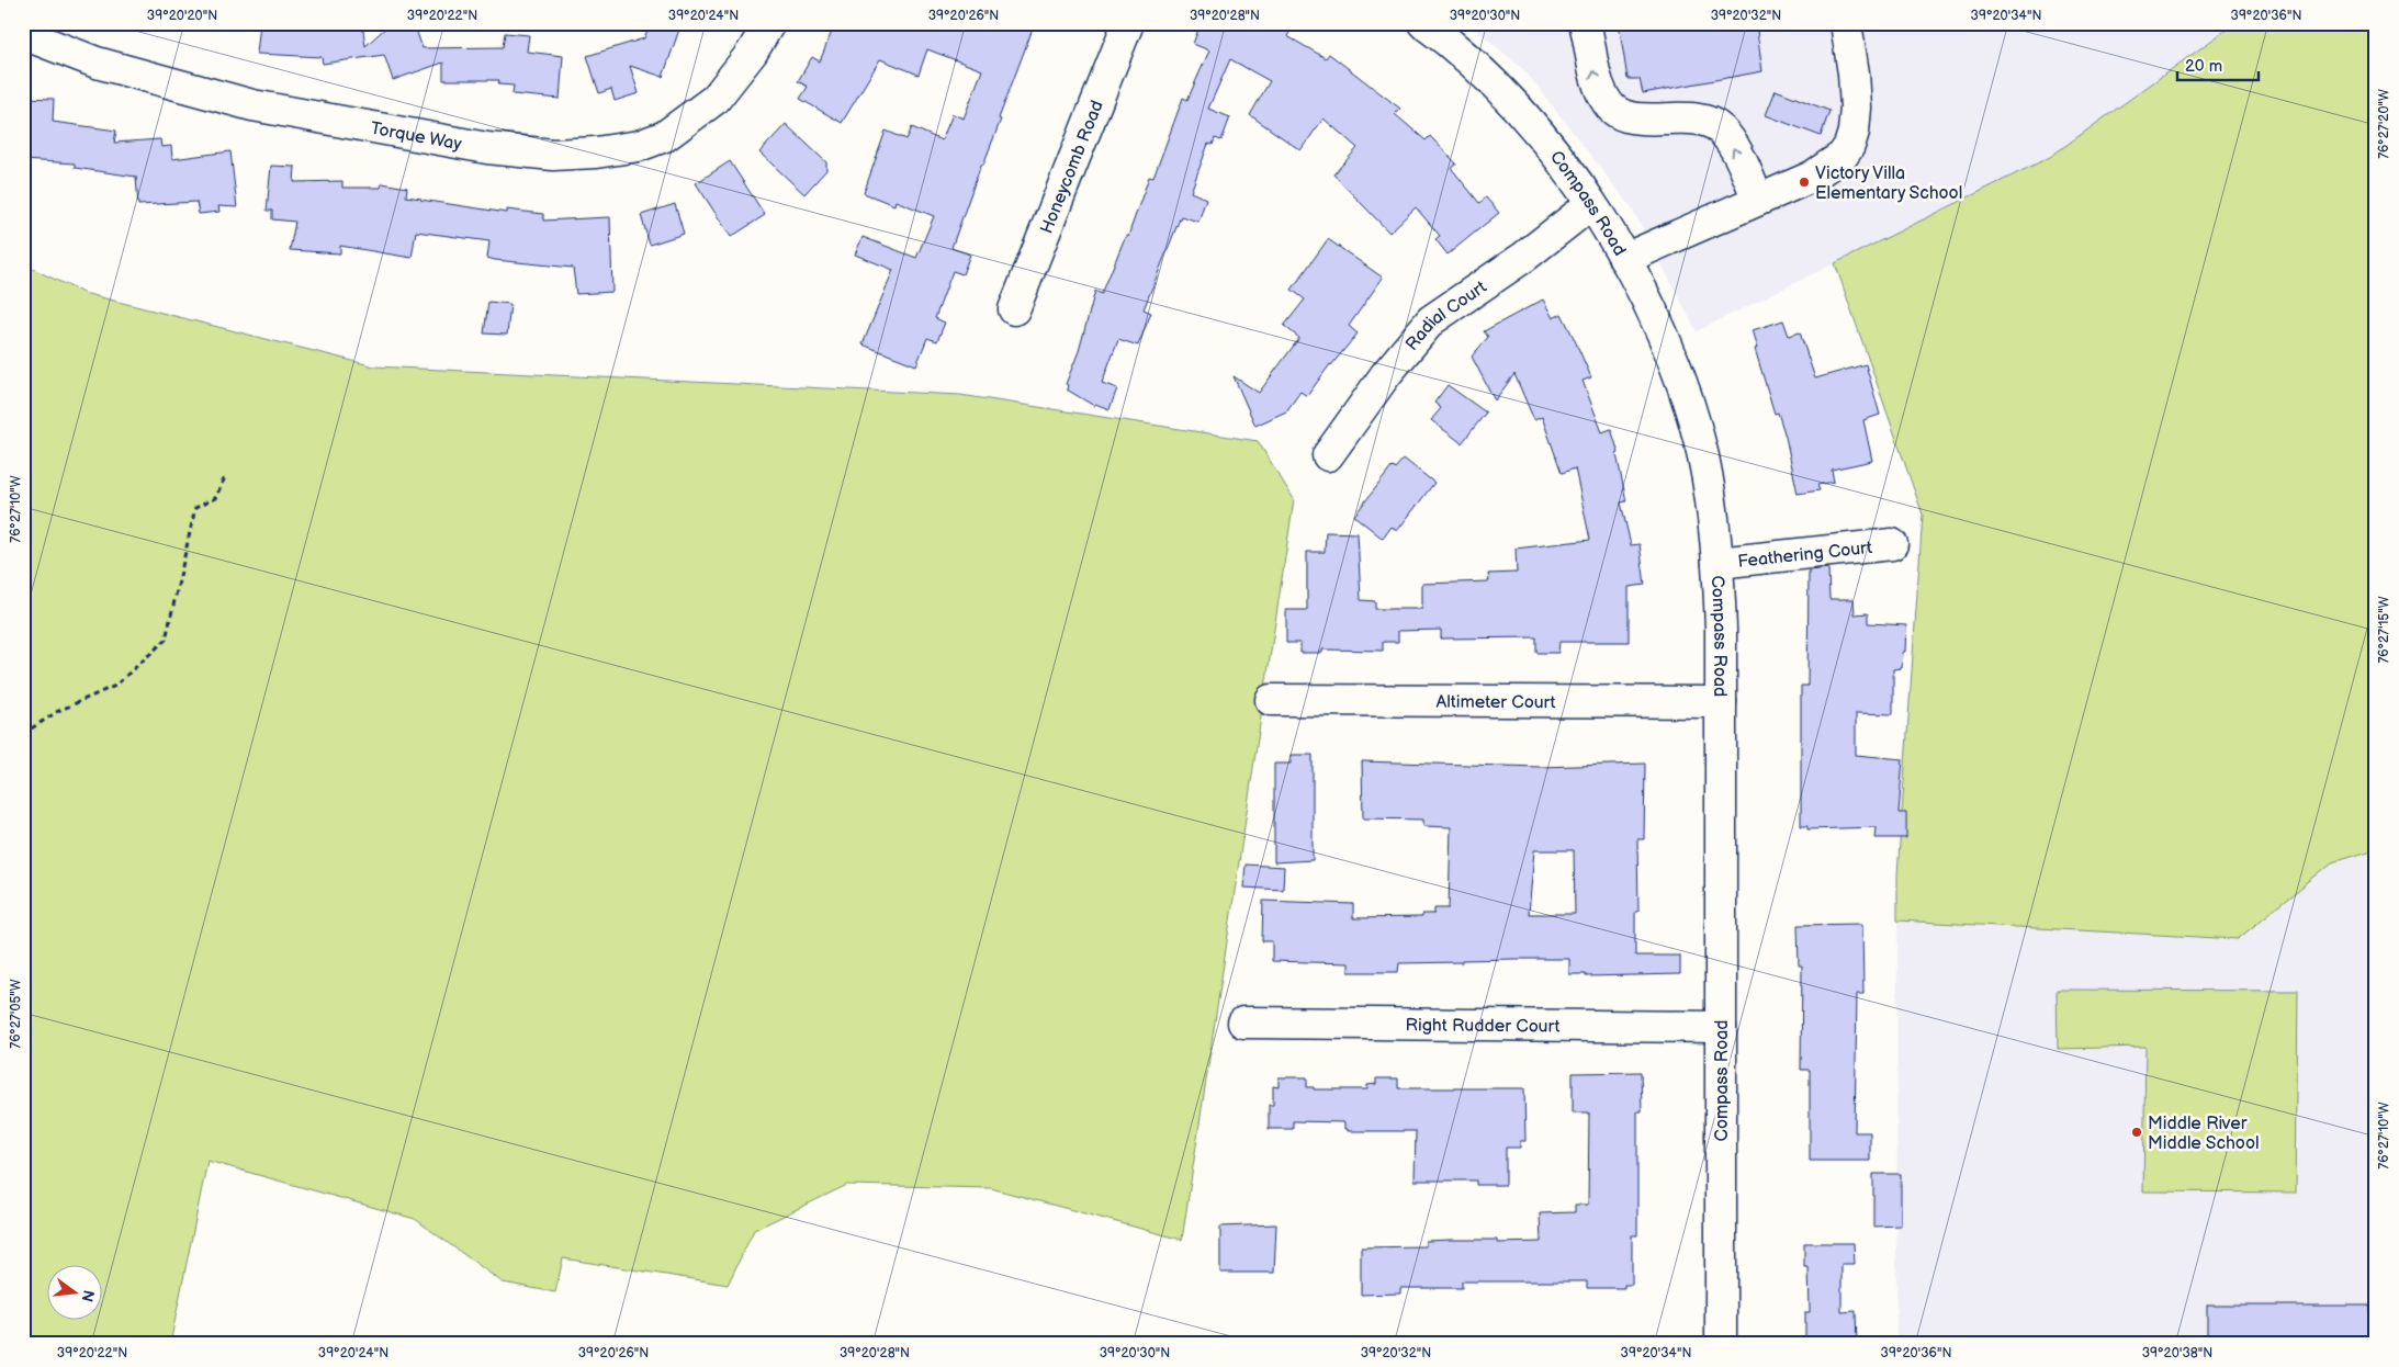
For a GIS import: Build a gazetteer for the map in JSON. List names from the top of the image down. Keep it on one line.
{"streets":{"street":["Torque Way","Honeycomb Road","Compass Road","Radial Court","Feathering Court","Altimeter Court","Right Rudder Court"]},"crossings":[["Compass Road","Radial Court"],["Compass Road","Feathering Court"],["Compass Road","Altimeter Court"],["Compass Road","Right Rudder Court"]],"places":["Victory Villa Elementary School","Middle River Middle School"],"scale_bar":"20 m","north":"right","coordinates":["39°20'20\"N","39°20'22\"N","39°20'24\"N","39°20'26\"N","39°20'28\"N","39°20'30\"N","39°20'32\"N","39°20'34\"N","39°20'36\"N","76°27'20\"W","76°27'10\"W","76°27'15\"W","76°27'05\"W","39°20'38\"N"]}
